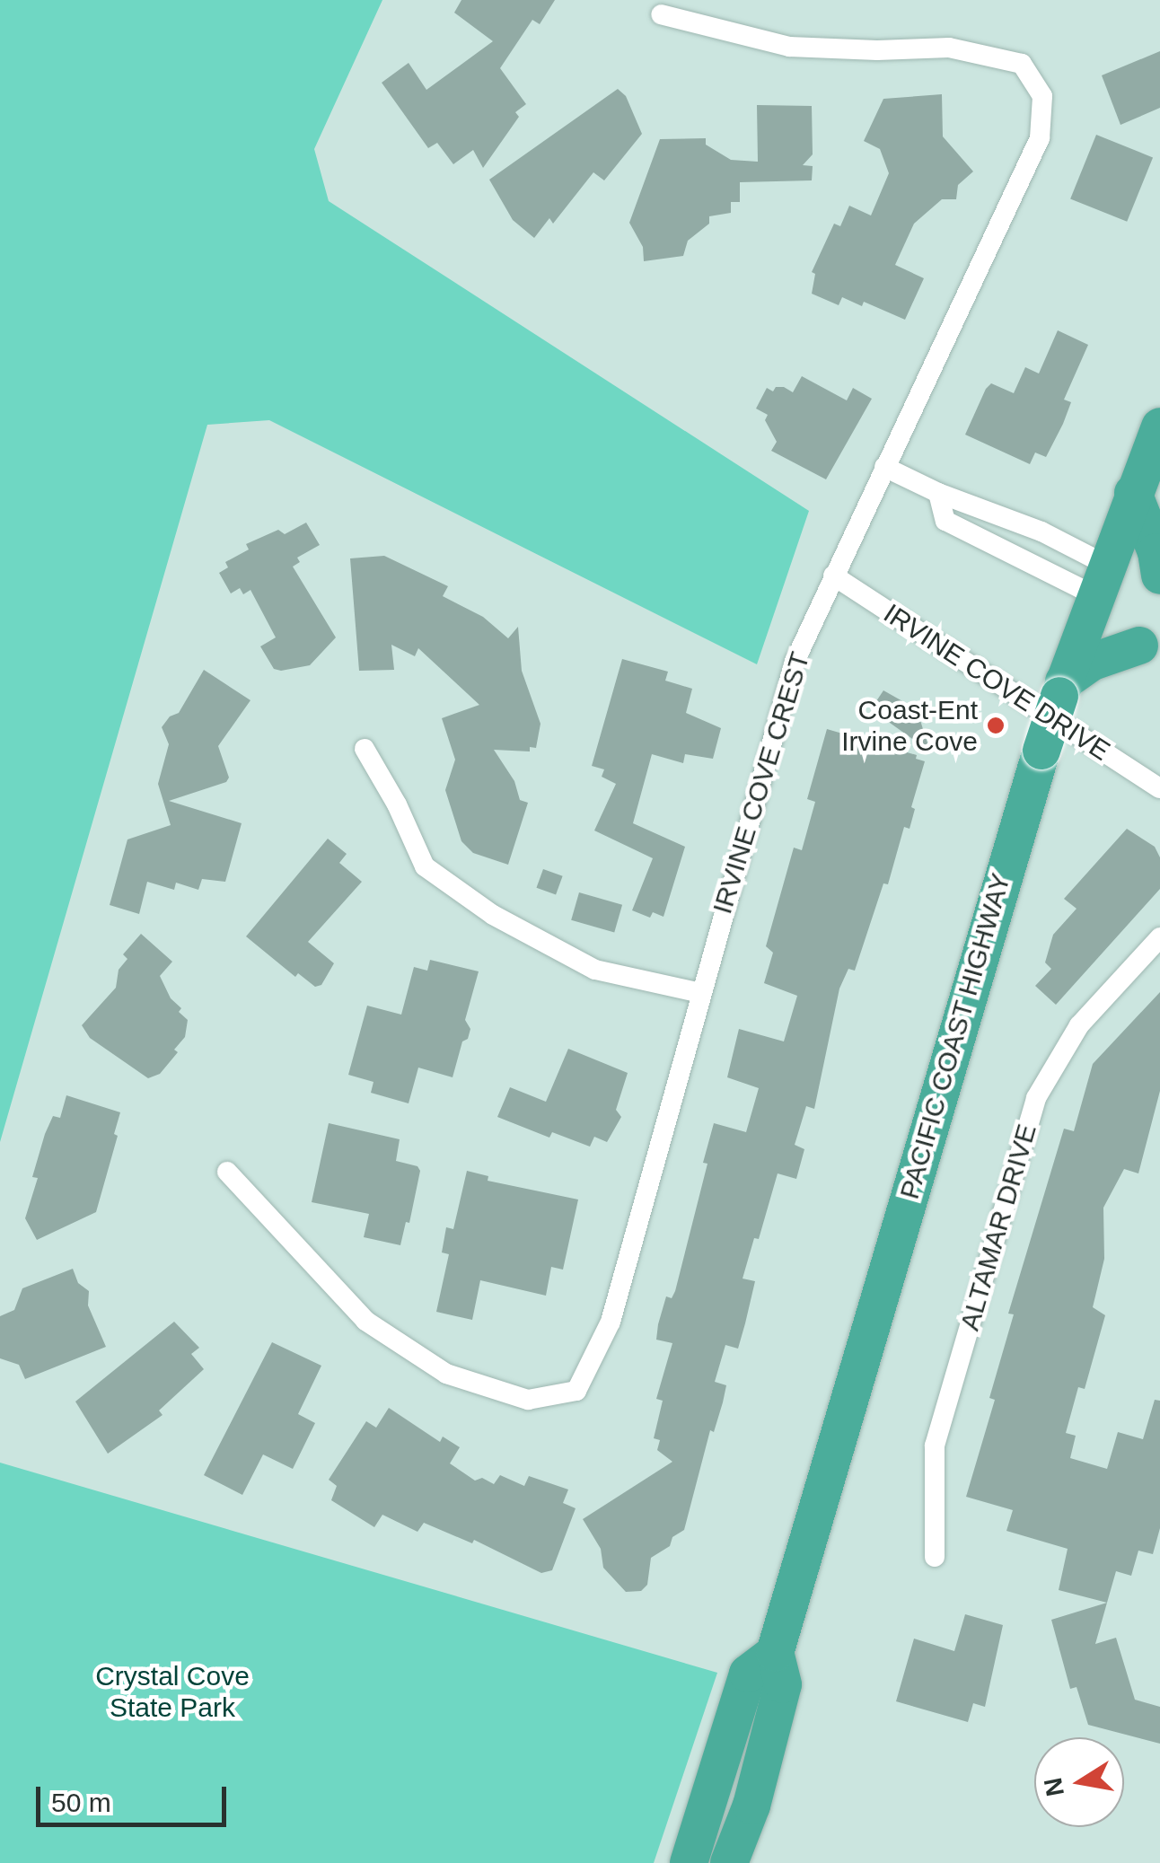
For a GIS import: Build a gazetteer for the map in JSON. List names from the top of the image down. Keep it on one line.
{"streets":{"highway":["PACIFIC COAST HIGHWAY"],"street":["IRVINE COVE DRIVE","IRVINE COVE CREST","ALTAMAR DRIVE"]},"crossings":[["IRVINE COVE DRIVE","IRVINE COVE CREST"]],"parks":["Crystal Cove State Park"],"places":["Coast-Ent Irvine Cove"],"scale_bar":"50 m","north":"left"}
